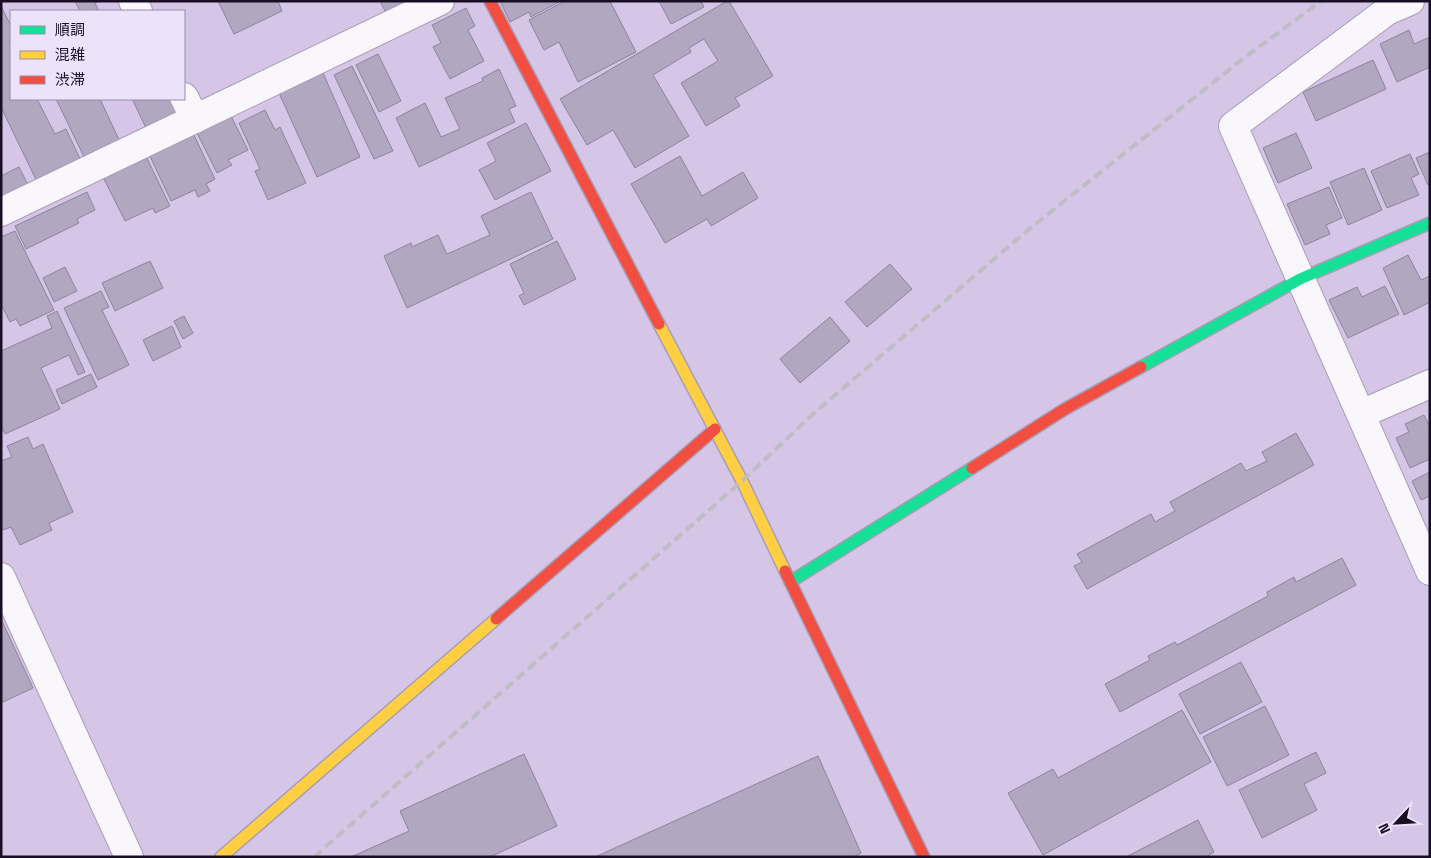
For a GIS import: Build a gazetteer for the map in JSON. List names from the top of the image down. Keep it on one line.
{"legend":["順調","混雑","渋滞"],"north":"bottom left"}
